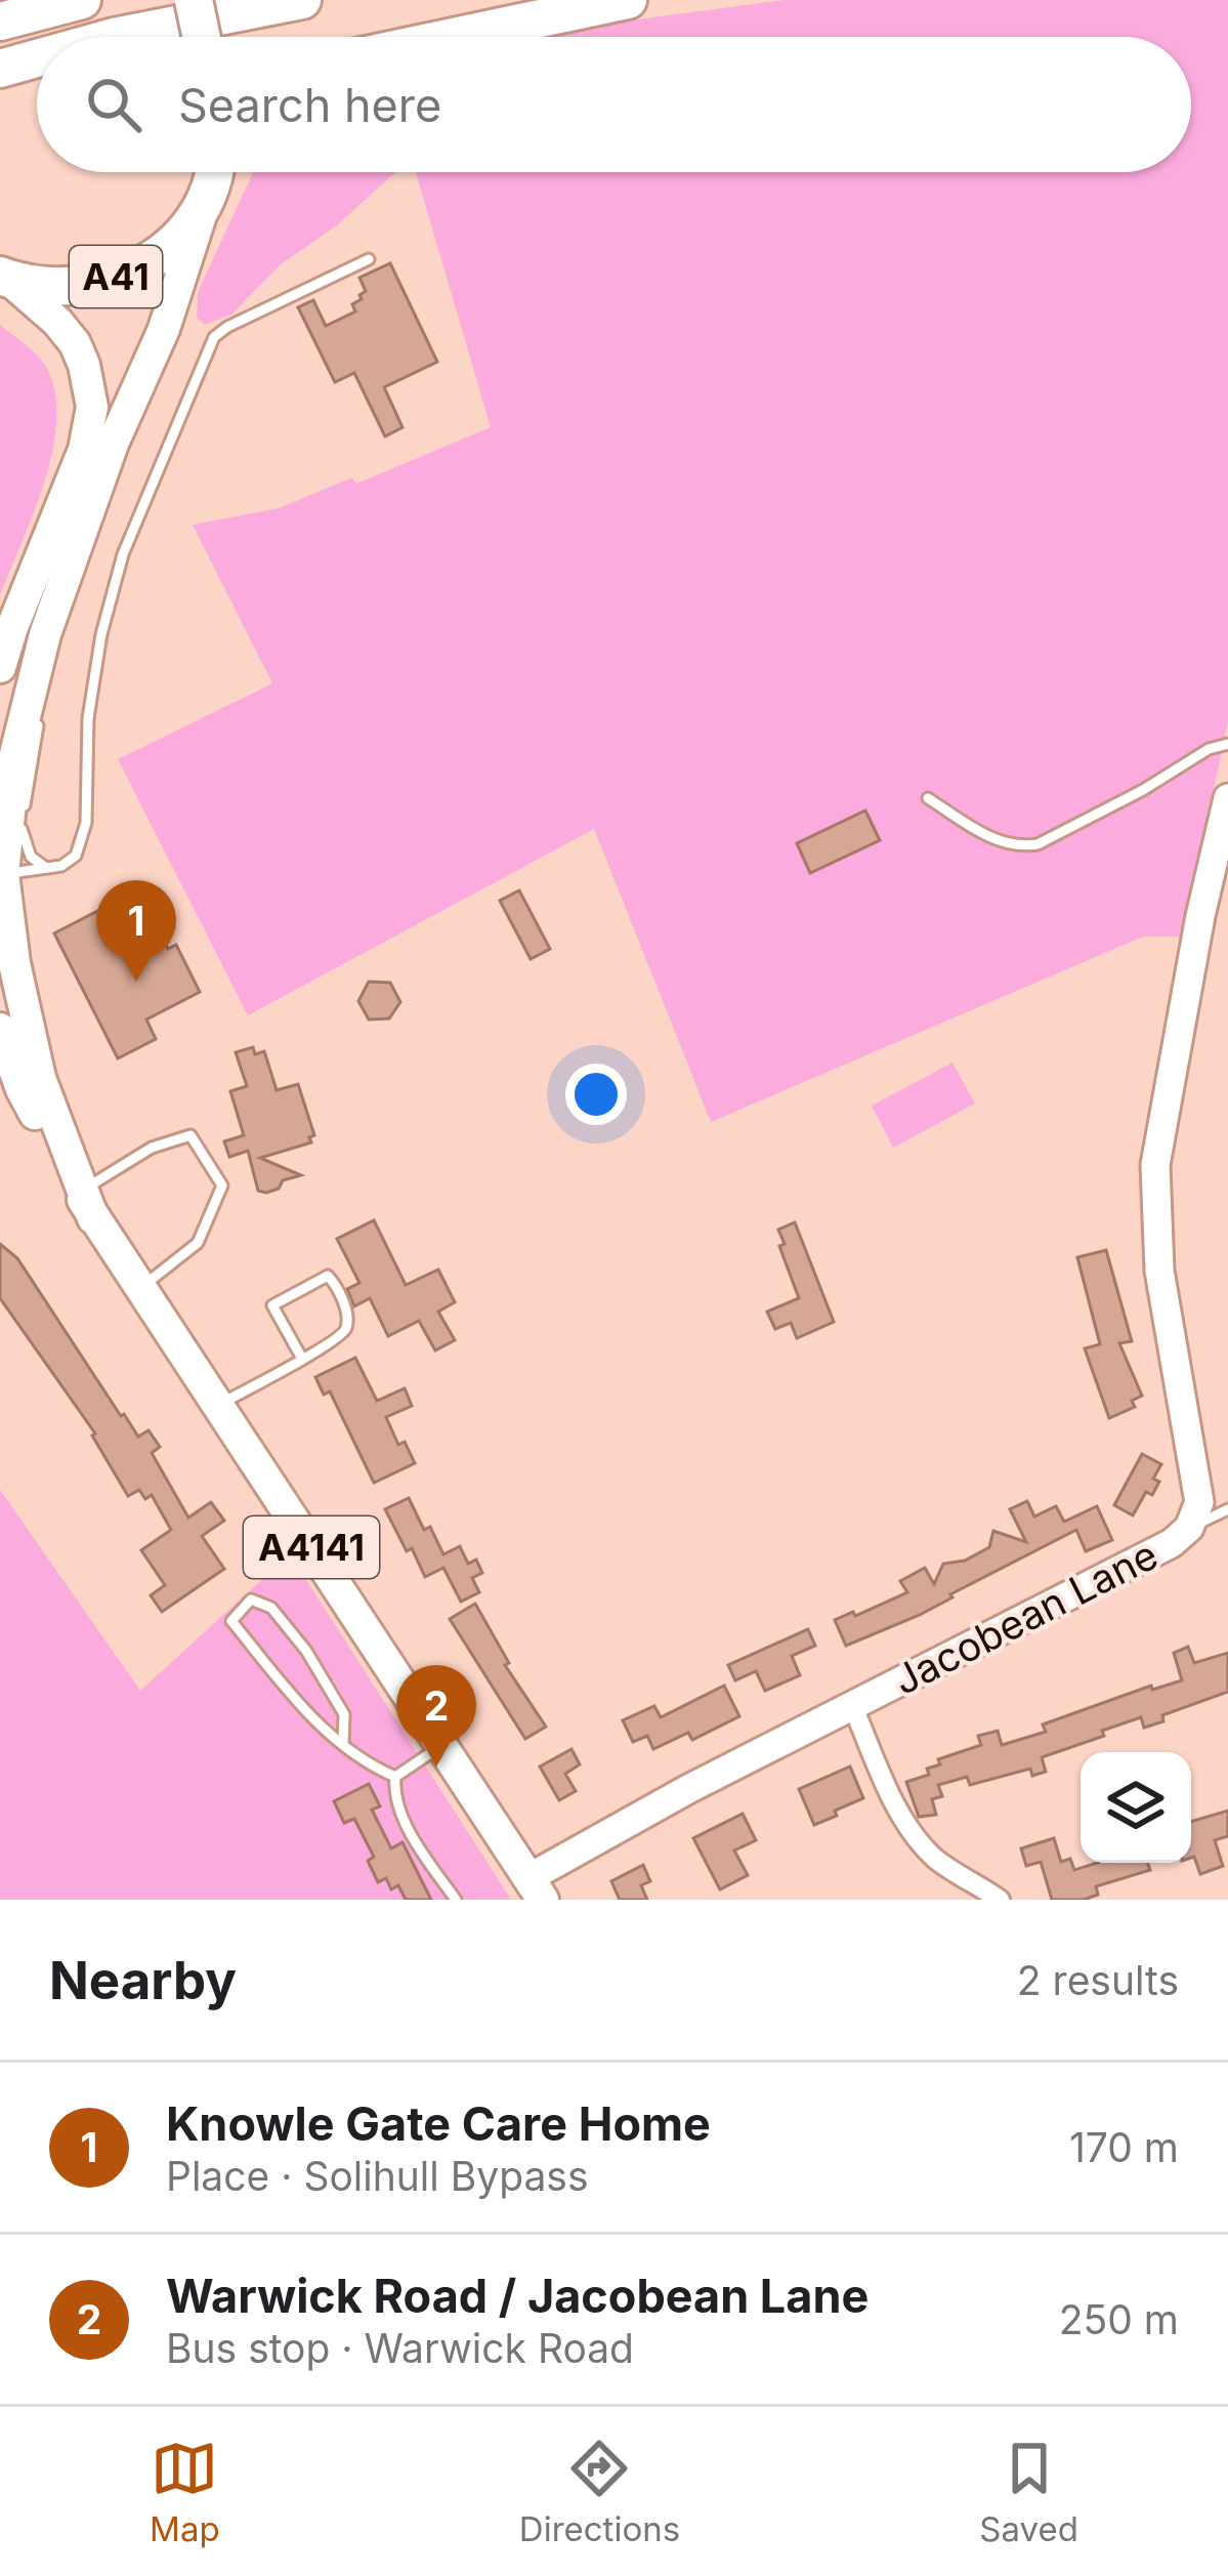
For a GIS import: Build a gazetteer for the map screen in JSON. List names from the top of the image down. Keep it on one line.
{"streets":{"highway":["A41"],"main road":["A4141"],"street":["Jacobean Lane"]},"crossings":[["A41","A4141"],["A4141","Jacobean Lane"]],"page":{"search":"Search here","pins":["1","2"],"heading":["Nearby","2 results"],"list":[{"mark":"1","name":"Knowle Gate Care Home","note":"Place · Solihull Bypass","value":"170 m"},{"mark":"2","name":"Warwick Road / Jacobean Lane","note":"Bus stop · Warwick Road","value":"250 m"}],"nav":["Map","Directions","Saved"]}}
